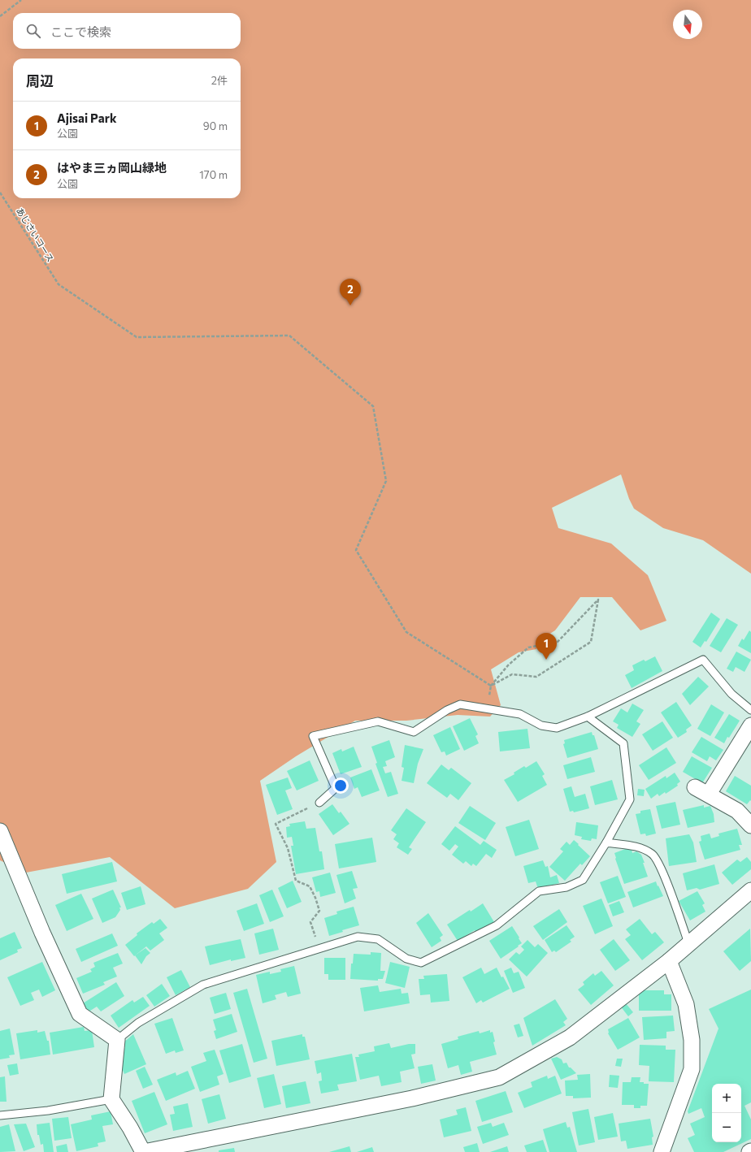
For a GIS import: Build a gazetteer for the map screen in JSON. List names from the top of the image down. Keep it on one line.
{"streets":{"path":["あじさいコース"]},"north":"bottom","page":{"search":"ここで検索","heading":["周辺","2件"],"list":[{"mark":"1","name":"Ajisai Park","note":"公園","value":"90 m"},{"mark":"2","name":"はやま三ヵ岡山緑地","note":"公園","value":"170 m"}],"pins":["2","1"],"map_buttons":["+","−"]}}
